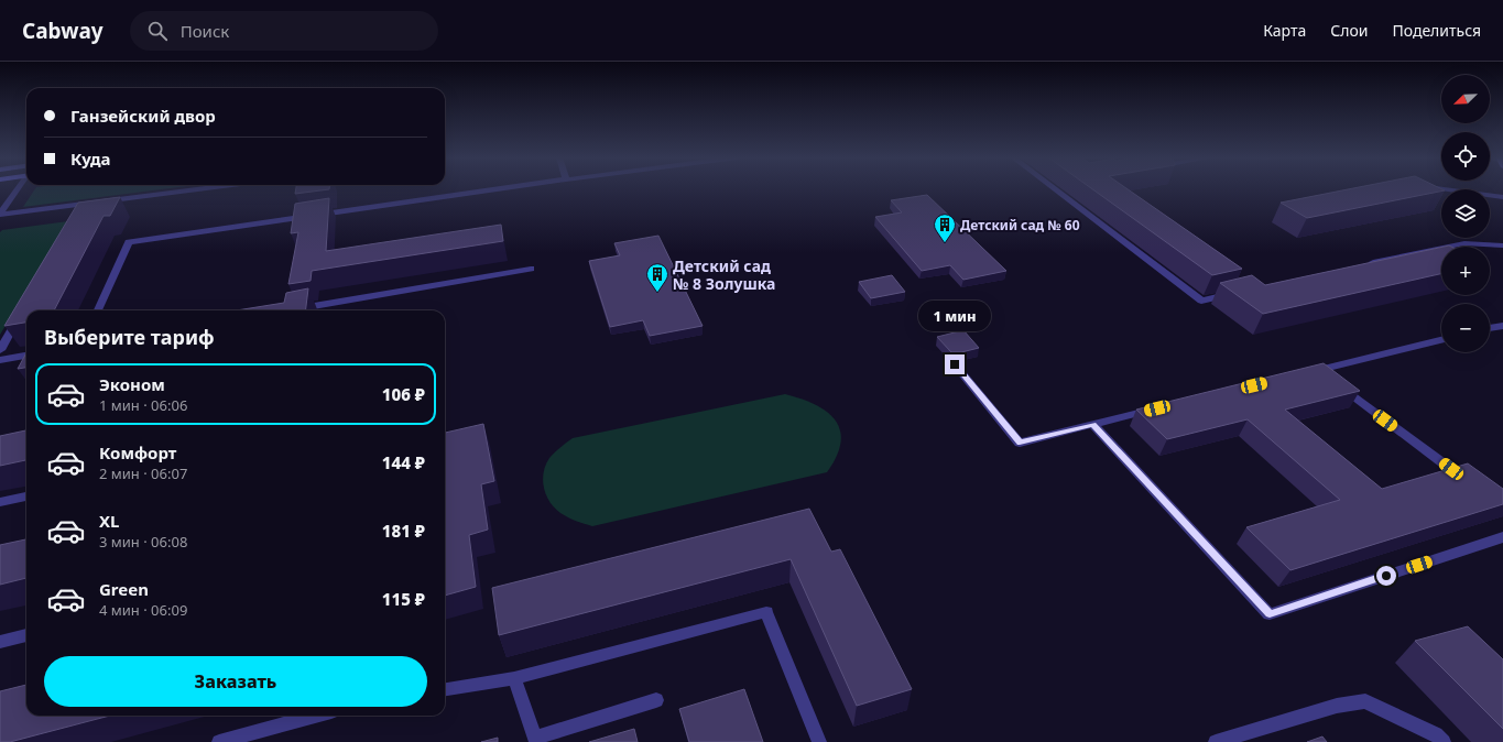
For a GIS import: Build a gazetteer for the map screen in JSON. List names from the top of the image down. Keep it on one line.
{"places":{"building":["Детский сад № 60","Детский сад № 8 Золушка"]},"north":"bottom left","page":{"header":"Cabway","search":"Поиск","nav":["Карта","Слои","Поделиться"],"map_buttons":["+","−"],"banner":["Ганзейский двор","Куда"],"bubble":"1 мин","heading":"Выберите тариф","list":[{"name":"Эконом","note":"1 мин · 06:06","value":"106 ₽"},{"name":"Комфорт","note":"2 мин · 06:07","value":"144 ₽"},{"name":"XL","note":"3 мин · 06:08","value":"181 ₽"},{"name":"Green","note":"4 мин · 06:09","value":"115 ₽"}],"buttons":"Заказать"}}
